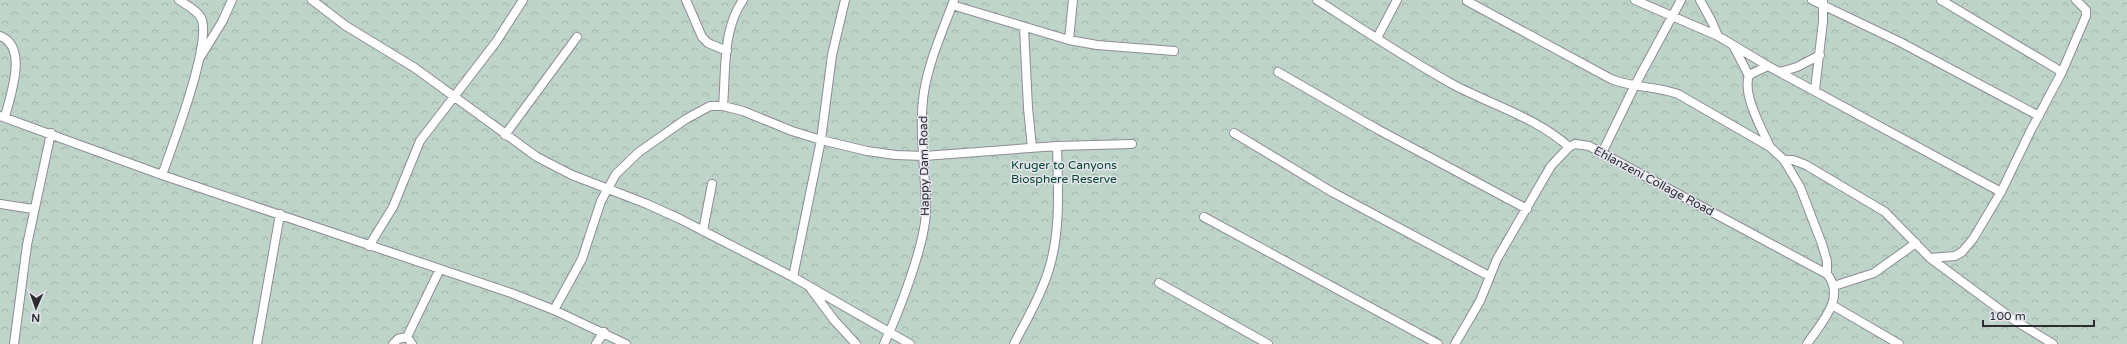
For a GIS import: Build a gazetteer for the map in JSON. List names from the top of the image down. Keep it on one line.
{"streets":{"street":["Happy Dam Road","Ehlanzeni Collage Road"]},"parks":["Kruger to Canyons Biosphere Reserve"],"scale_bar":"100 m","north":"bottom"}
